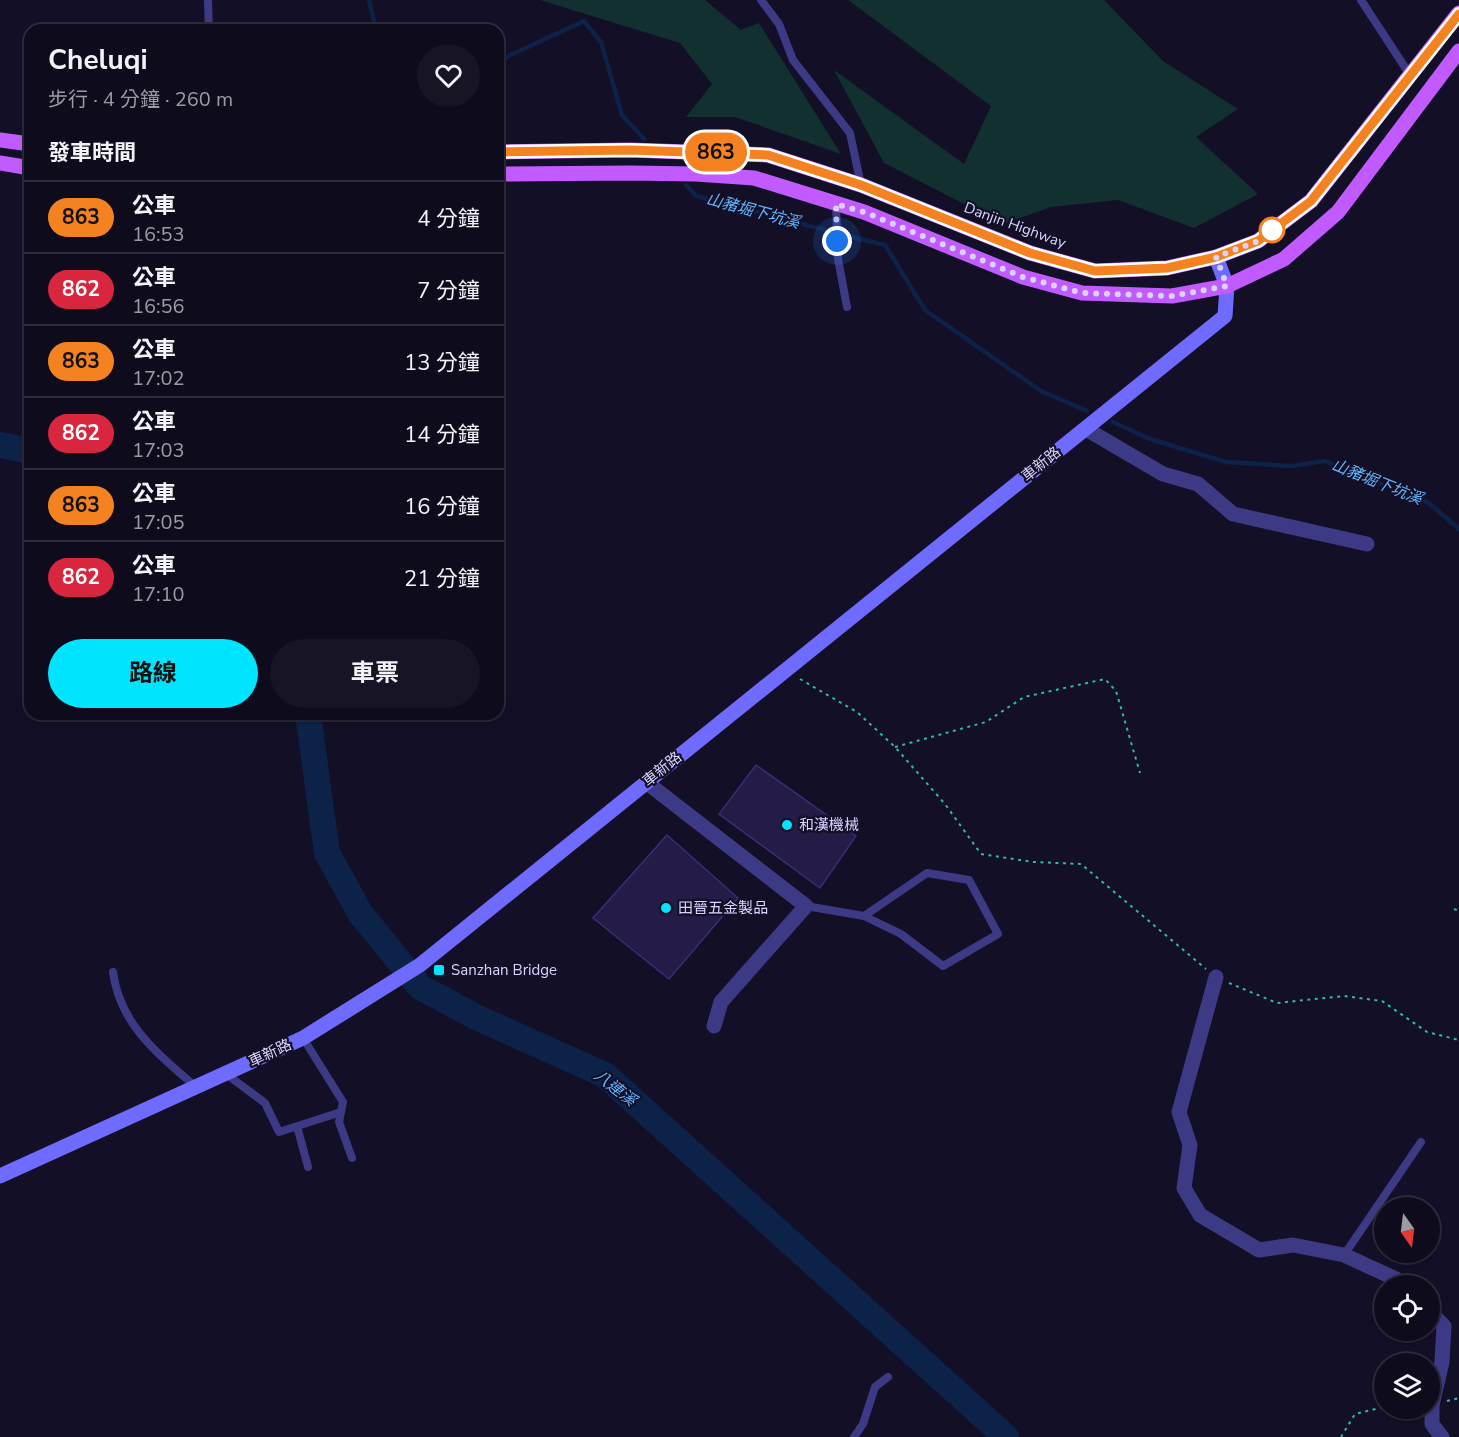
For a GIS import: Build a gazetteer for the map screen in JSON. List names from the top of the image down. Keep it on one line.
{"streets":{"main road":["Danjin Highway"],"street":["車新路"]},"crossings":[["Danjin Highway","車新路"]],"water":["山豬堀下坑溪","八連溪"],"places":{"other":["和漢機械","田晉五金製品"],"transit":["Sanzhan Bridge"]},"lines":["bus line 863"],"north":"bottom","page":{"on_map":"863","heading":[["Cheluqi","步行 · 4 分鐘 · 260 m"],"發車時間"],"list":[{"mark":"863","name":"公車","note":"16:53","value":"4 分鐘"},{"mark":"862","name":"公車","note":"16:56","value":"7 分鐘"},{"mark":"863","name":"公車","note":"17:02","value":"13 分鐘"},{"mark":"862","name":"公車","note":"17:03","value":"14 分鐘"},{"mark":"863","name":"公車","note":"17:05","value":"16 分鐘"},{"mark":"862","name":"公車","note":"17:10","value":"21 分鐘"}],"buttons":["路線","車票"]}}
